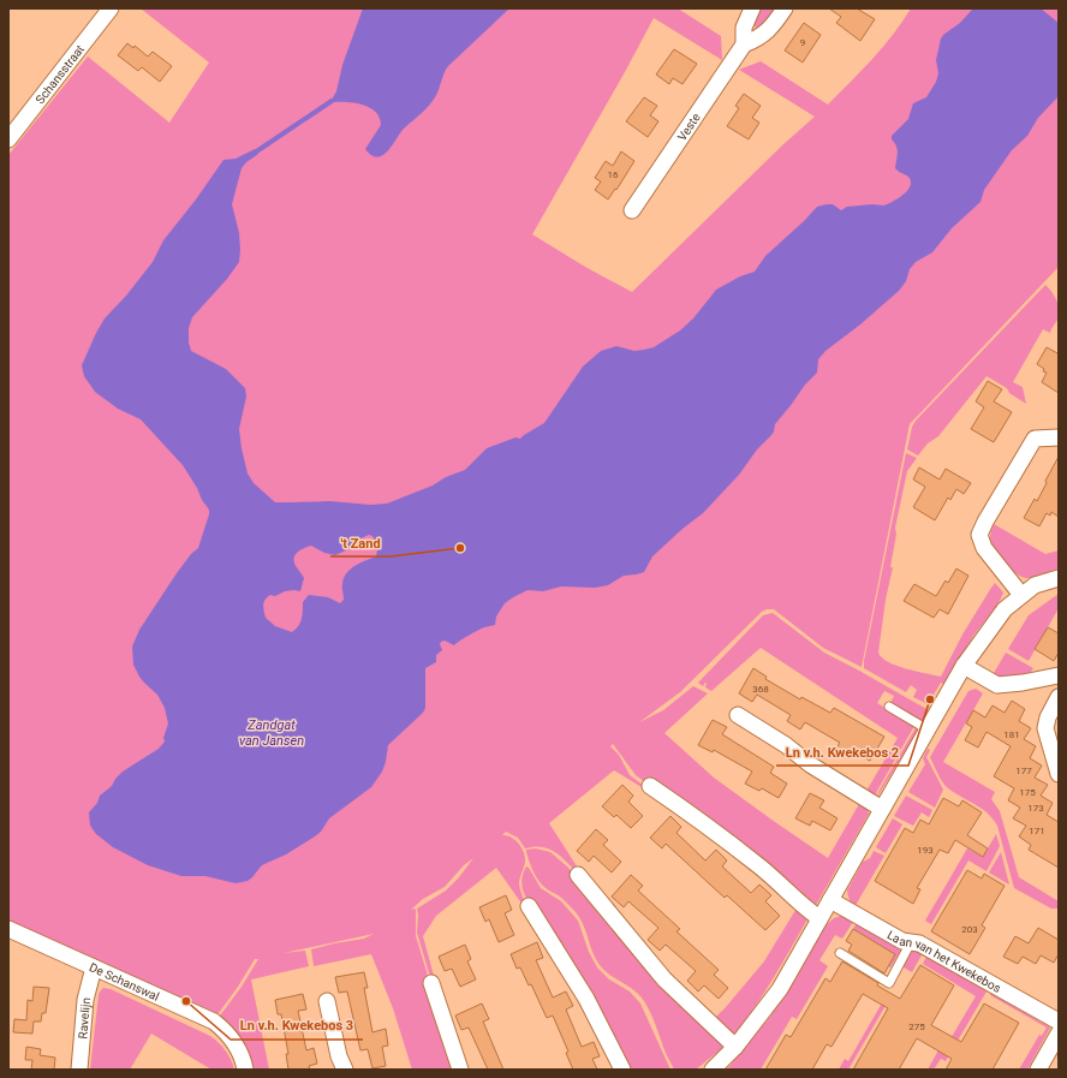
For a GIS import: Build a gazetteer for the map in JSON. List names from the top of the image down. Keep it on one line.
{"streets":{"street":["Schansstraat","Veste","Laan van het Kwekebos","De Schanswal","Ravelijn"]},"crossings":[["De Schanswal","Ravelijn"]],"water":["Zandgat van Jansen"],"places":["'t Zand","Ln v.h. Kwekebos 2","Ln v.h. Kwekebos 3"],"house_numbers":["9","16","368","181","177","175","173","171","193","203","275"]}
